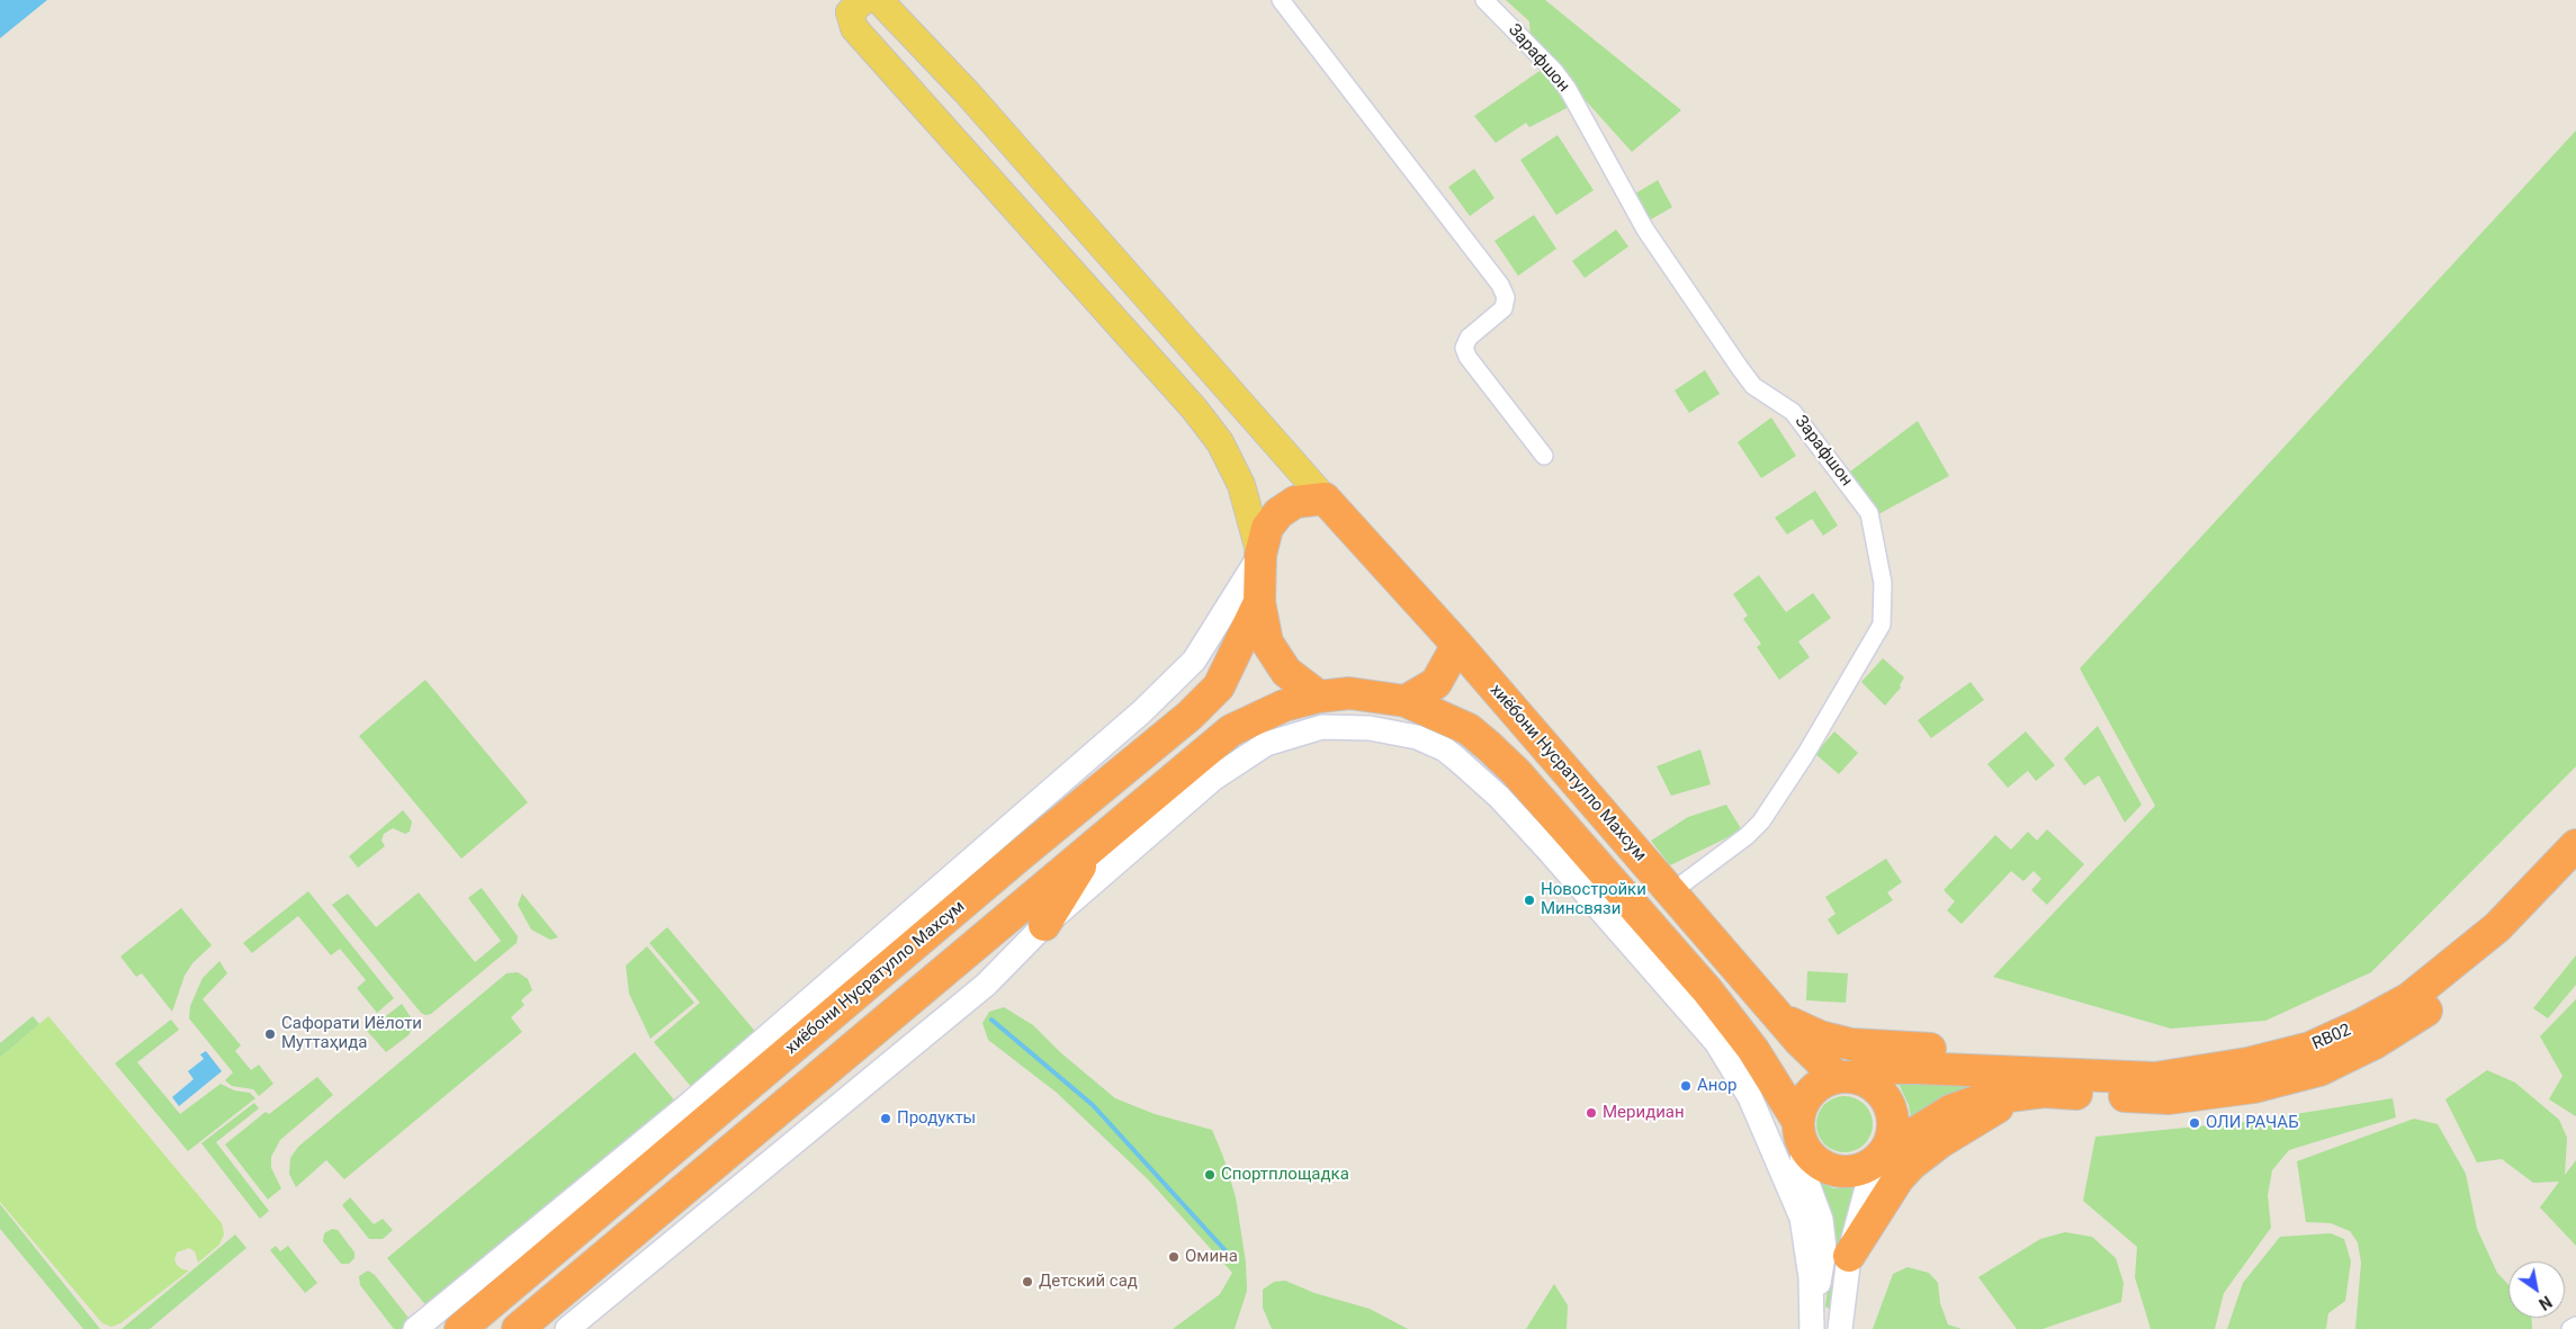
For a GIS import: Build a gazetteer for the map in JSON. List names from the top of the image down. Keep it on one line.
{"streets":{"highway":["хиёбони Нусратулло Махсум","RB02"],"street":["Зарафшон"]},"crossings":[["Зарафшон","хиёбони Нусратулло Махсум"]],"places":["Новостройки Минсвязи","Сафорати Иёлоти Муттаҳида","Анор","Меридиан","Продукты","ОЛИ РАЧАБ","Спортплощадка","Омина","Детский сад"],"north":"bottom right"}
